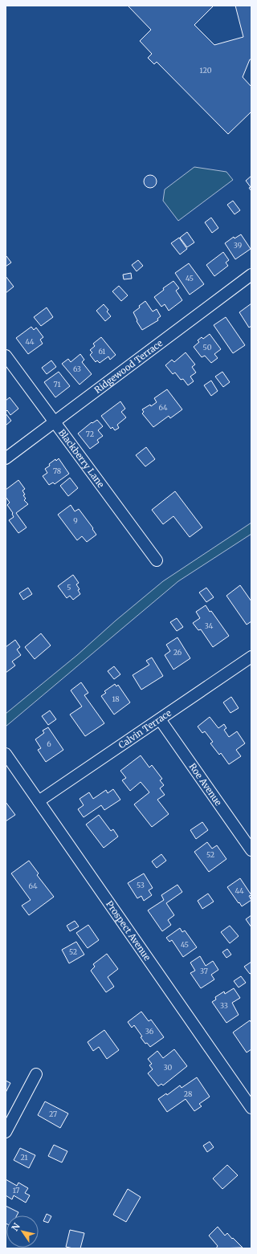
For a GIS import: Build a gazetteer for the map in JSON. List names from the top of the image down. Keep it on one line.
{"streets":{"street":["Ridgewood Terrace","Blackberry Lane","Calvin Terrace","Roe Avenue","Prospect Avenue"]},"crossings":[["Ridgewood Terrace","Blackberry Lane"],["Calvin Terrace","Roe Avenue"],["Calvin Terrace","Prospect Avenue"]],"house_numbers":["120","39","45","44","50","61","63","71","64","72","78","9","5","34","26","18","6","52","53","64","44","45","52","37","33","36","30","28","27","21","17"],"north":"top left"}
